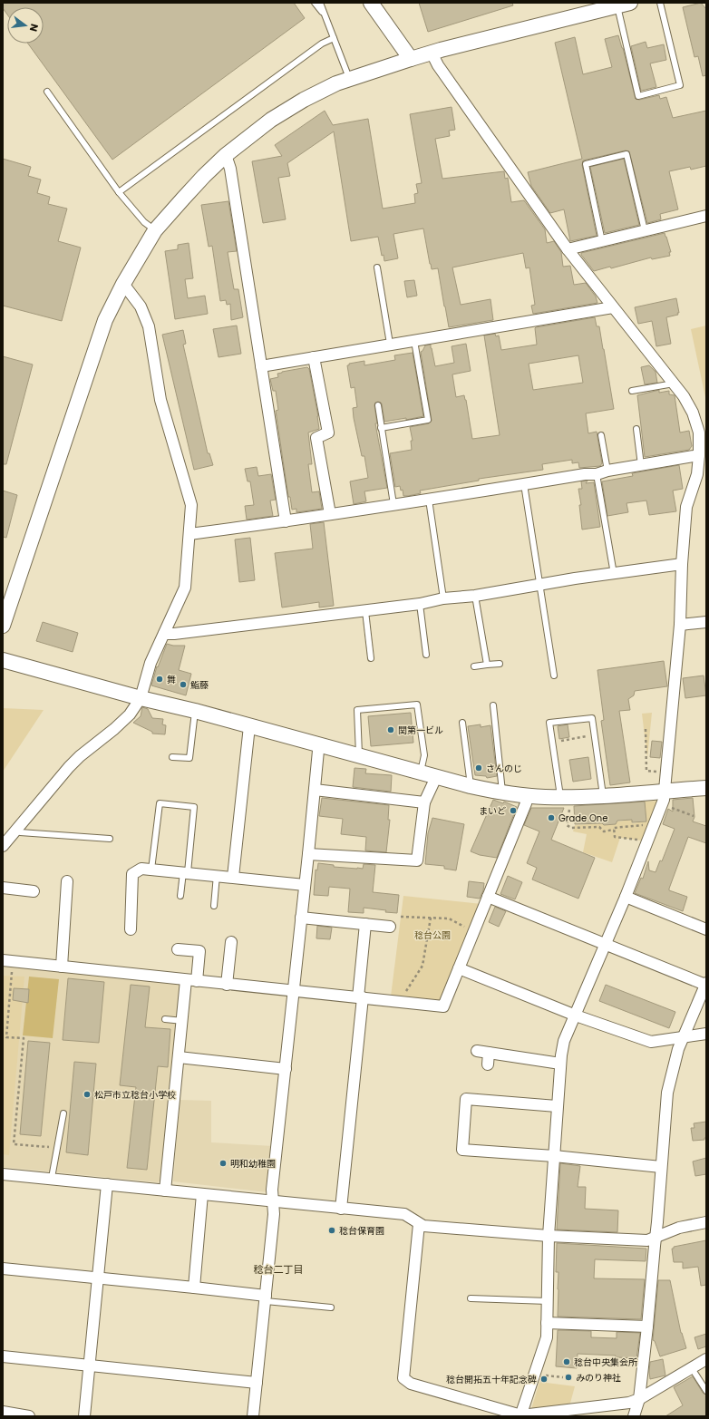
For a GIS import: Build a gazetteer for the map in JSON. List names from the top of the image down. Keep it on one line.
{"districts":["稔台二丁目"],"parks":["稔台公園"],"places":["舞","鮨藤","関第一ビル","さんのじ","まいど","Grade One","松戸市立稔台小学校","明和幼稚園","稔台保育園","稔台中央集会所","みのり神社","稔台開拓五十年記念碑"],"north":"right"}
